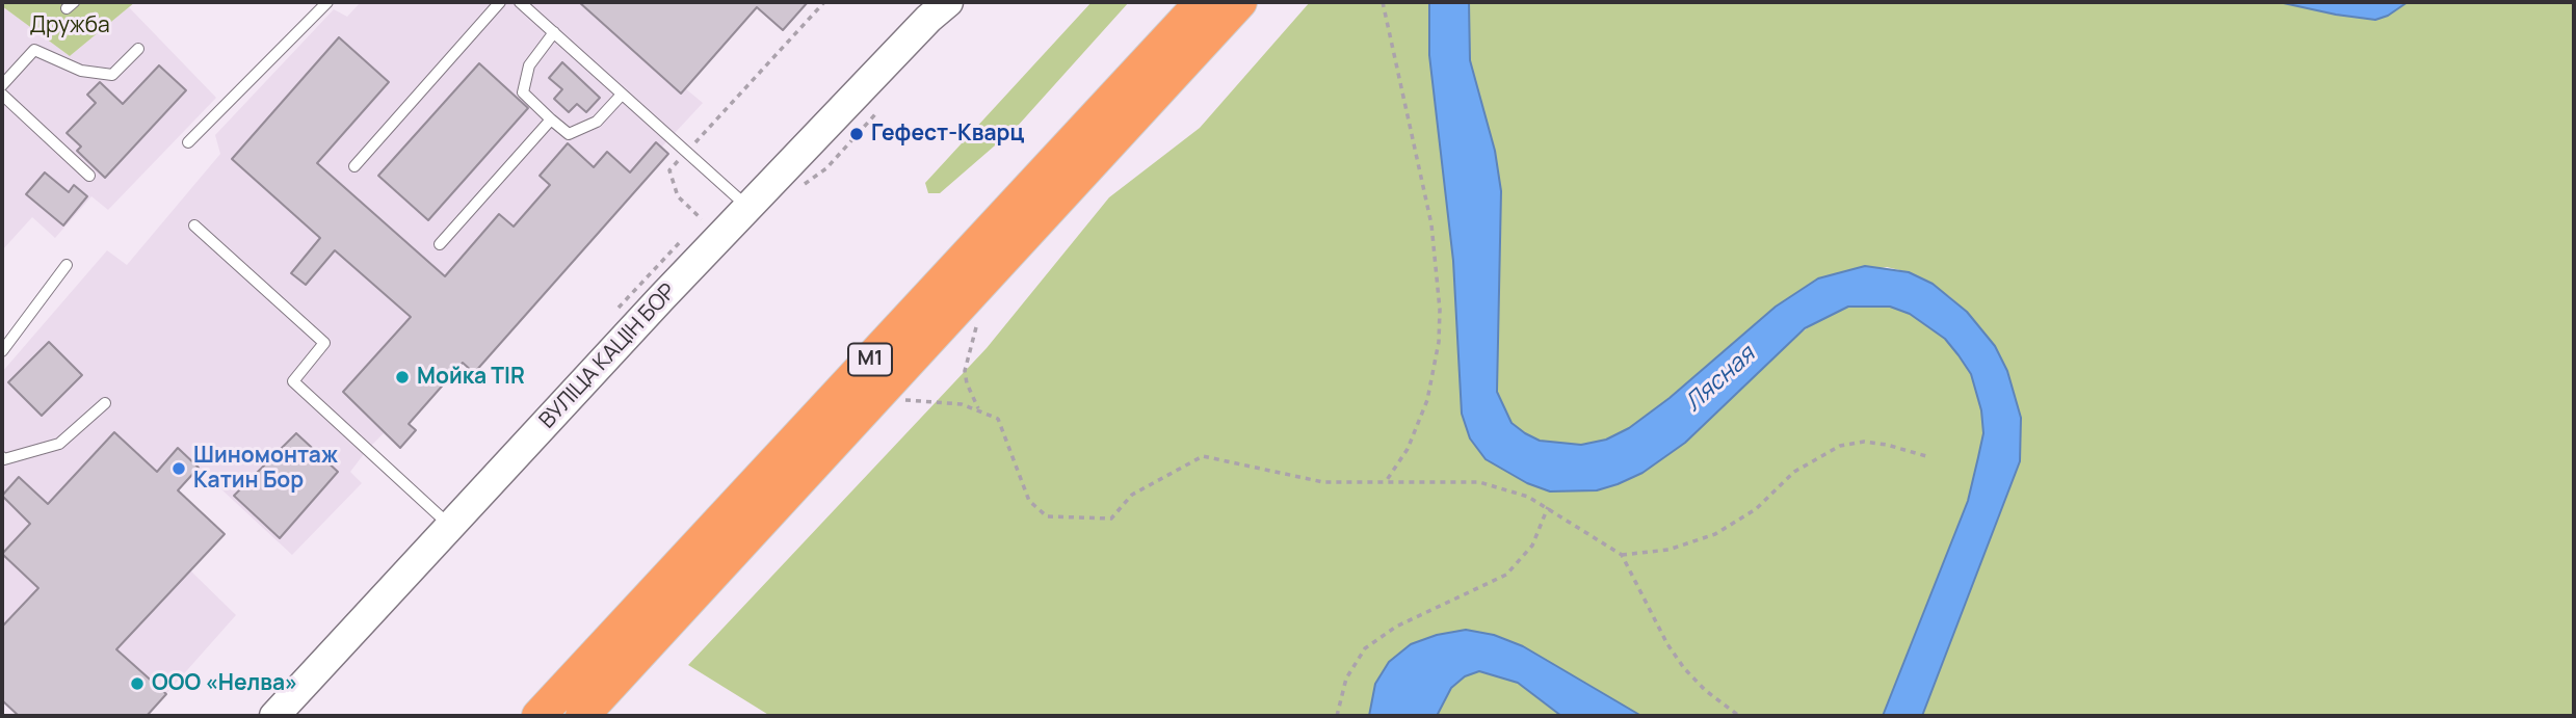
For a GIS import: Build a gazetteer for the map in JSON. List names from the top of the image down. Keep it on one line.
{"streets":{"highway":["М1"],"main road":["ВУЛІЦА КАЦІН БОР"]},"water":["Лясная"],"parks":["Дружба"],"places":["Гефест-Кварц","Мойка TIR","Шиномонтаж Катин Бор","ООО «Нелва»"]}
